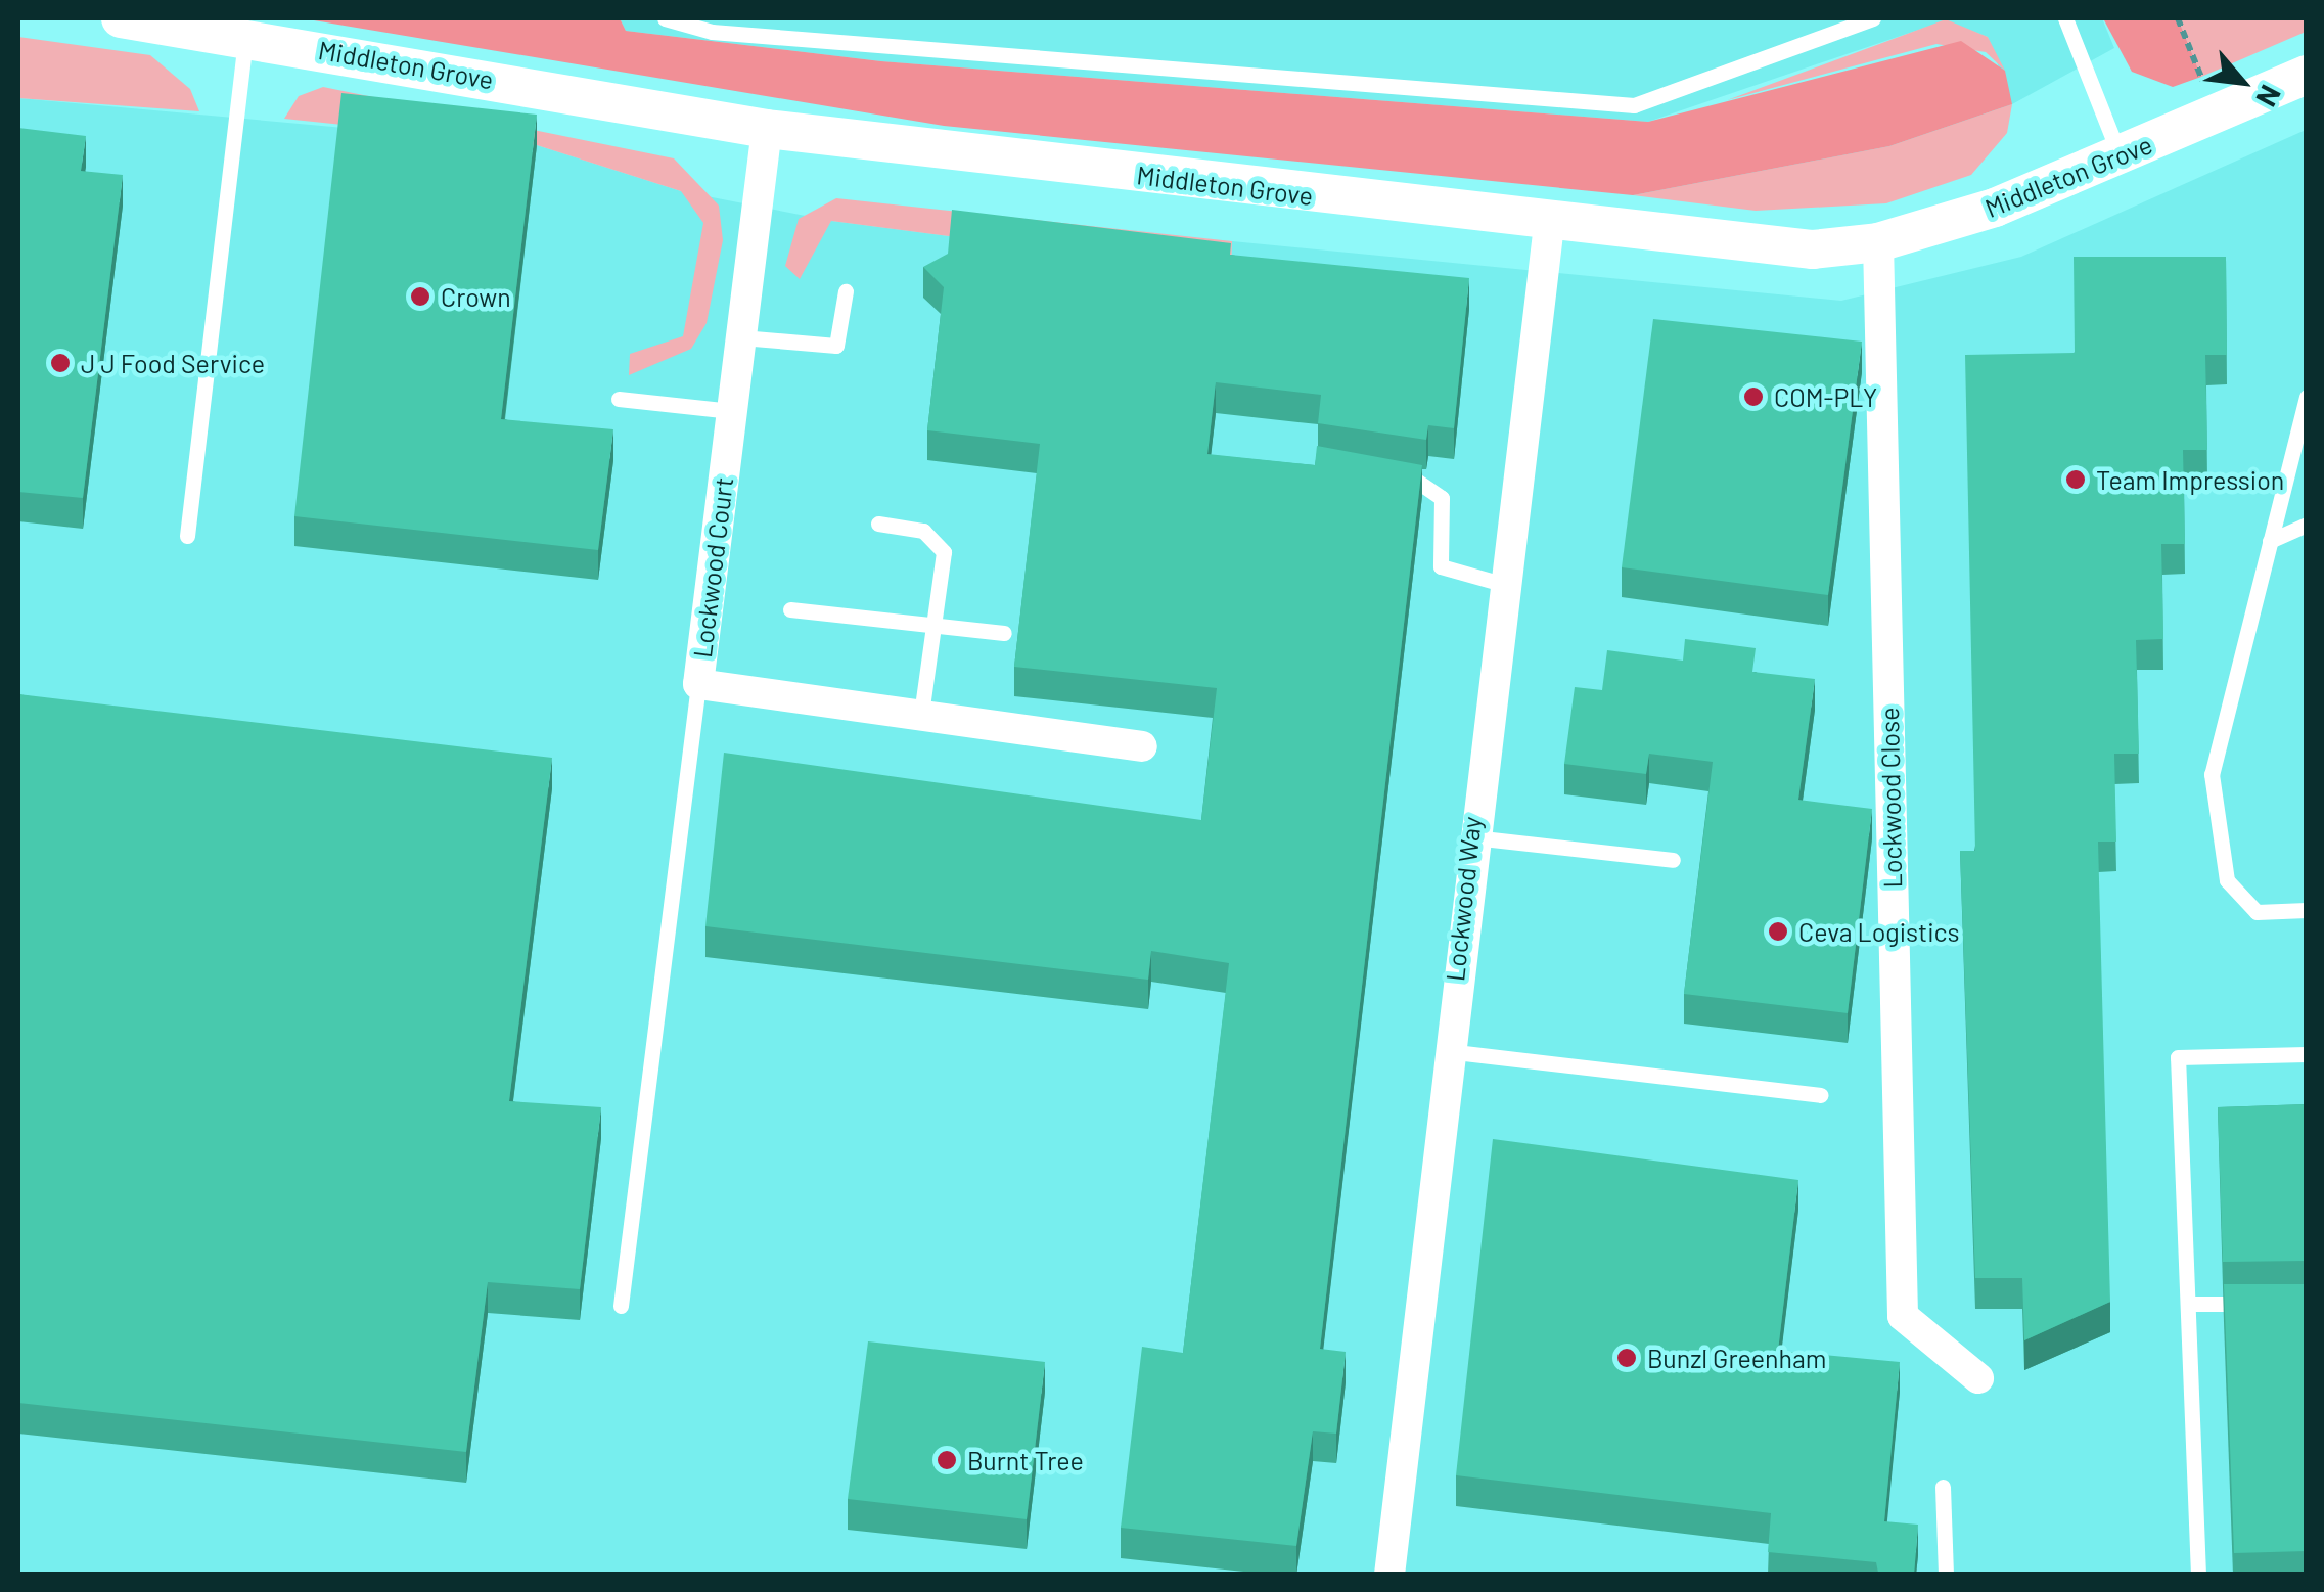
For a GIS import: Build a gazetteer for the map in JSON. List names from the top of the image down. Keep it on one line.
{"streets":{"street":["Middleton Grove","Lockwood Court","Lockwood Close","Lockwood Way"]},"crossings":[["Middleton Grove","Lockwood Court"],["Middleton Grove","Lockwood Close"],["Middleton Grove","Lockwood Way"]],"places":["Crown","J J Food Service","COM-PLY","Team Impression","Ceva Logistics","Bunzl Greenham","Burnt Tree"],"north":"bottom right"}
